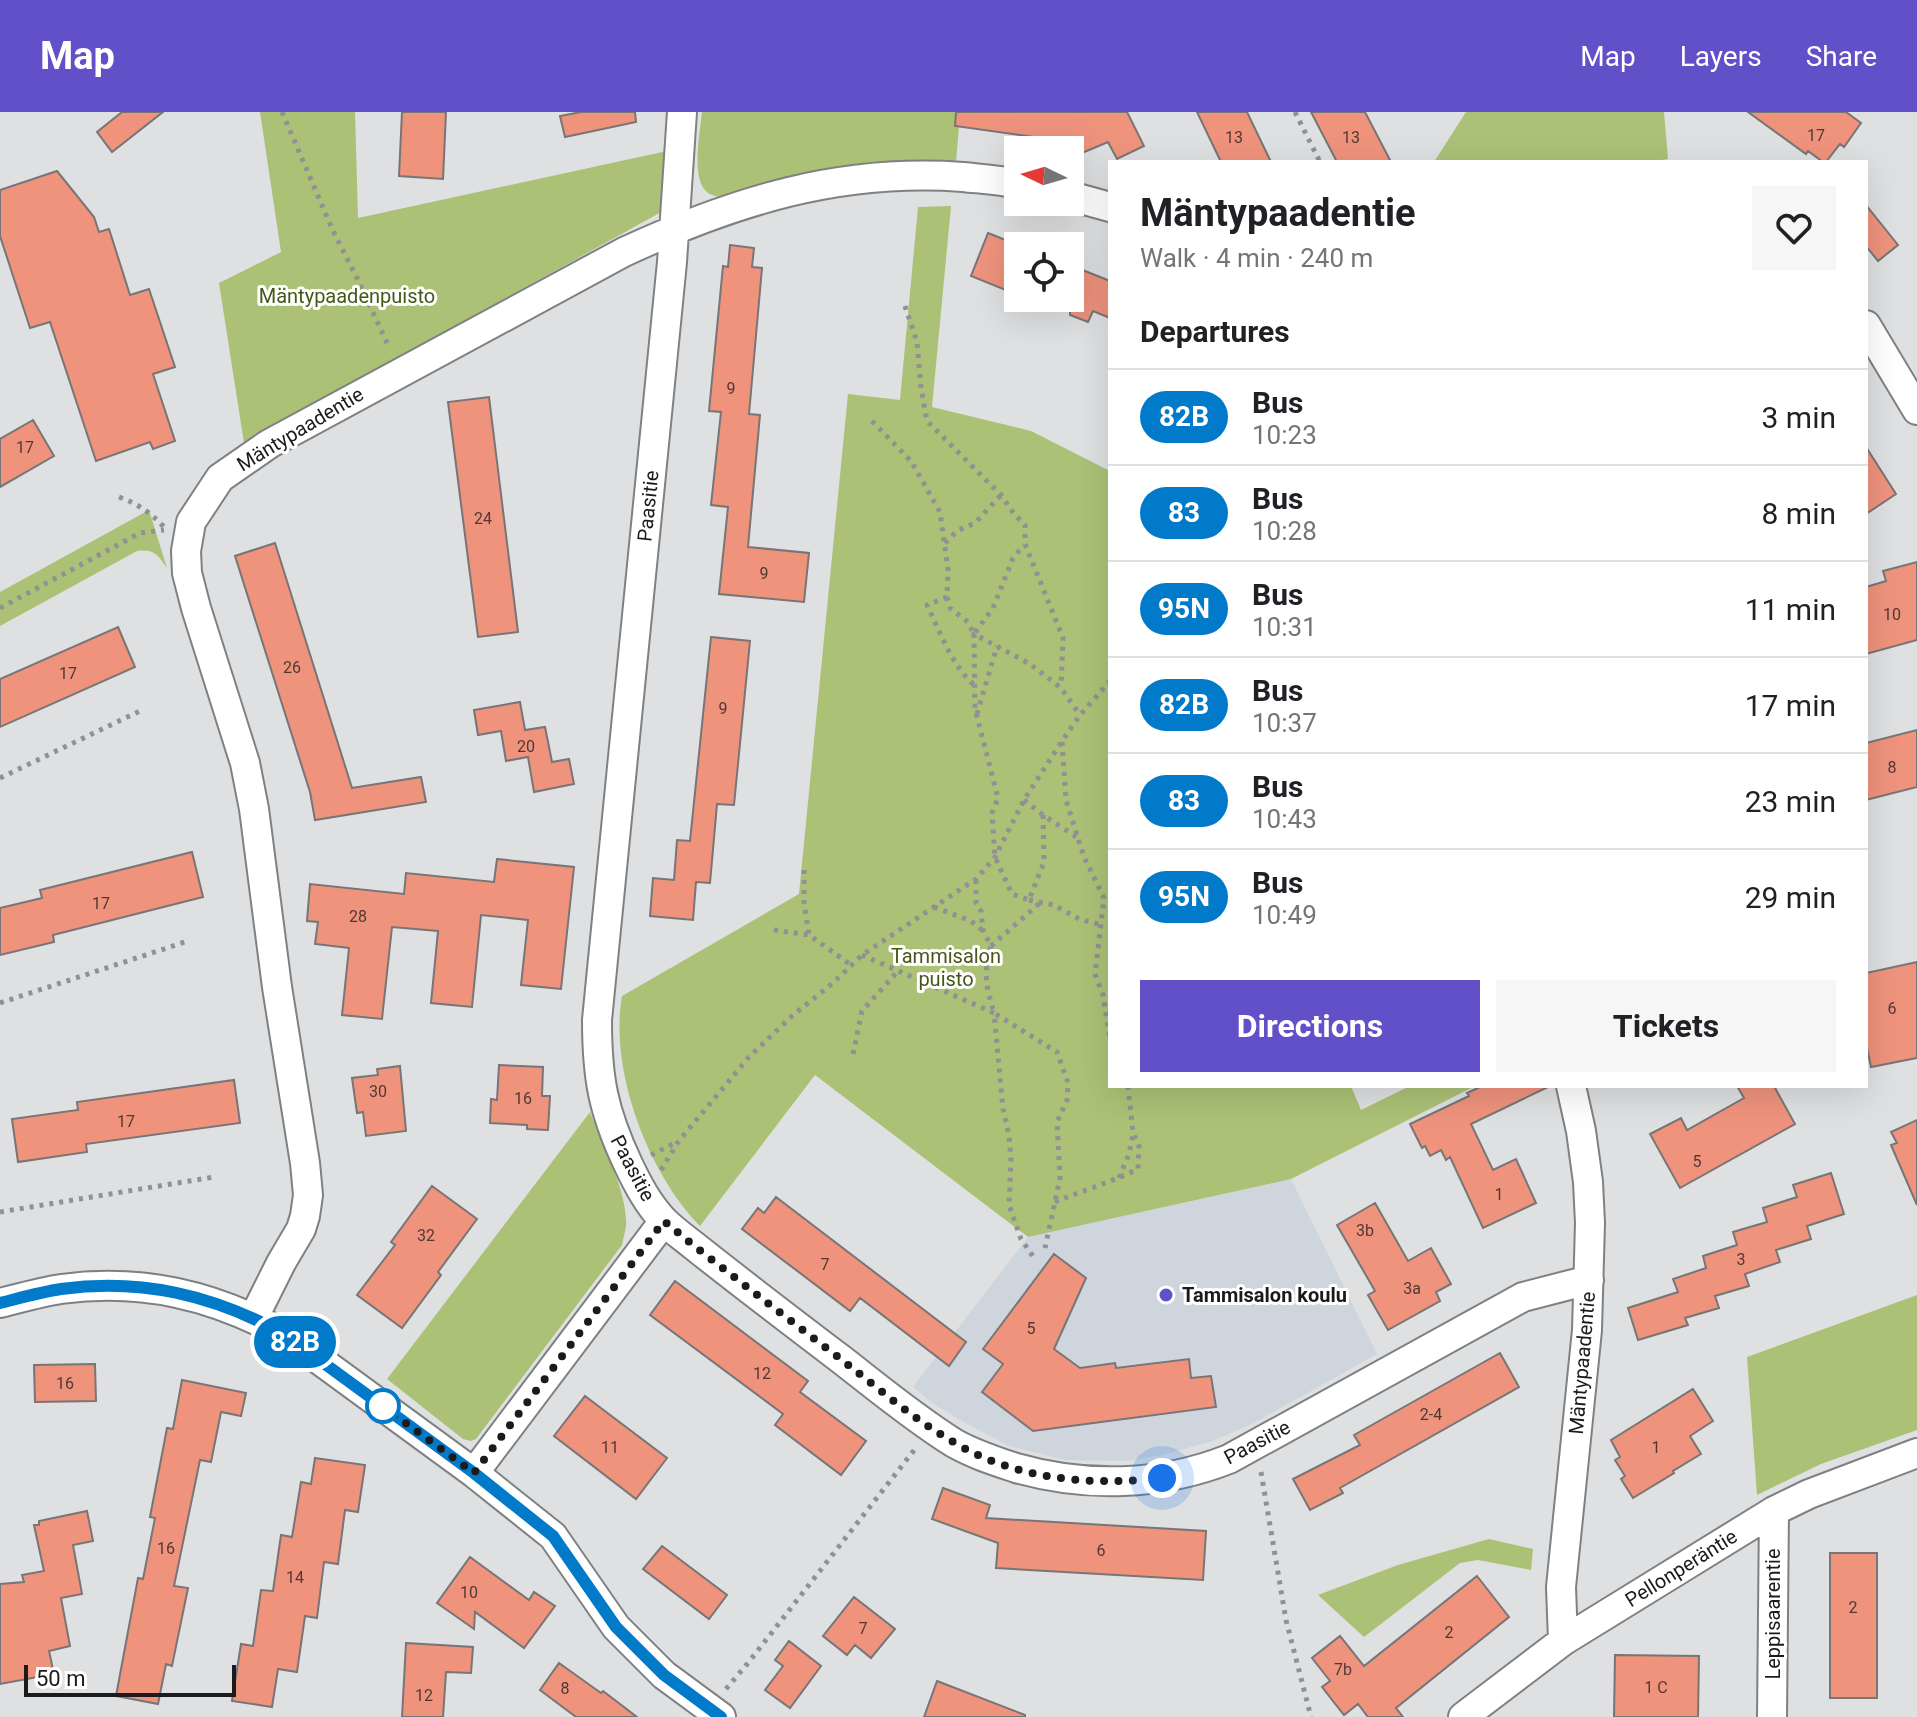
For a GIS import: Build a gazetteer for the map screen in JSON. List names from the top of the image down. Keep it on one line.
{"streets":{"street":["Mäntypaadentie","Paasitie","Pellonperäntie","Leppisaarentie"]},"crossings":[["Mäntypaadentie","Paasitie"],["Mäntypaadentie","Pellonperäntie"],["Pellonperäntie","Leppisaarentie"]],"parks":["Mäntypaadenpuisto","Tammisalon puisto"],"places":["Tammisalon koulu"],"lines":["bus line 82B"],"house_numbers":["17","13","13","9","17","24","9","10","26","17","9","20","8","17","28","6","30","16","17","5","1","3b","32","3","7","3a","5","12","16","2-4","11","1","16","6","14","10","2","7","2","7b","1 C","8","12"],"scale_bar":"50 m","north":"left","page":{"header":"Map","nav":["Map","Layers","Share"],"on_map":"82B","heading":[["Mäntypaadentie","Walk · 4 min · 240 m"],"Departures"],"list":[{"mark":"82B","name":"Bus","note":"10:23","value":"3 min"},{"mark":"83","name":"Bus","note":"10:28","value":"8 min"},{"mark":"95N","name":"Bus","note":"10:31","value":"11 min"},{"mark":"82B","name":"Bus","note":"10:37","value":"17 min"},{"mark":"83","name":"Bus","note":"10:43","value":"23 min"},{"mark":"95N","name":"Bus","note":"10:49","value":"29 min"}],"buttons":["Directions","Tickets"],"scale":"50 m"}}
